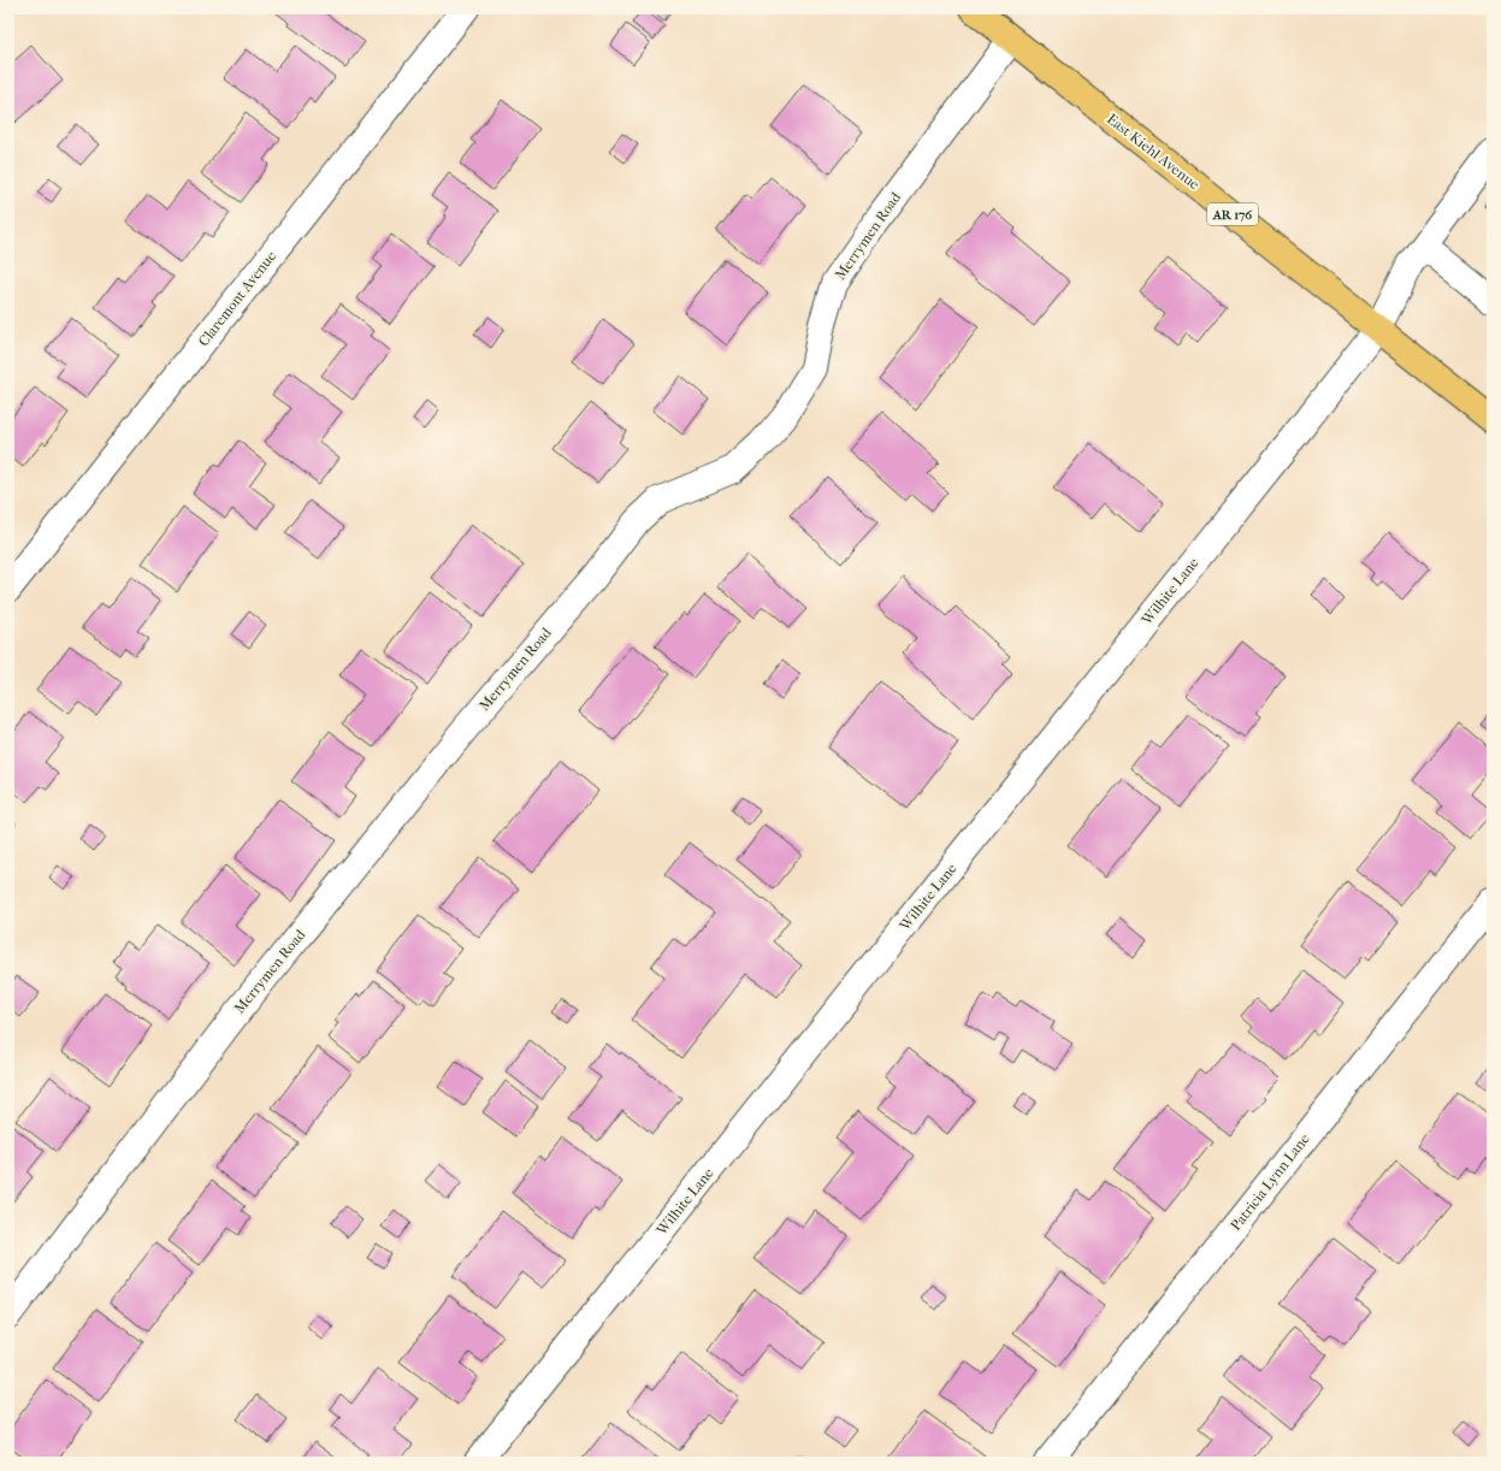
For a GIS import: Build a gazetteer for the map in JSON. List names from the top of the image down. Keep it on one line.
{"streets":{"main road":["East Kiehl Avenue","AR 176"],"street":["Merrymen Road","Claremont Avenue","Wilhite Lane","Patricia Lynn Lane"]},"crossings":[["East Kiehl Avenue","Merrymen Road"],["East Kiehl Avenue","Wilhite Lane"]]}
